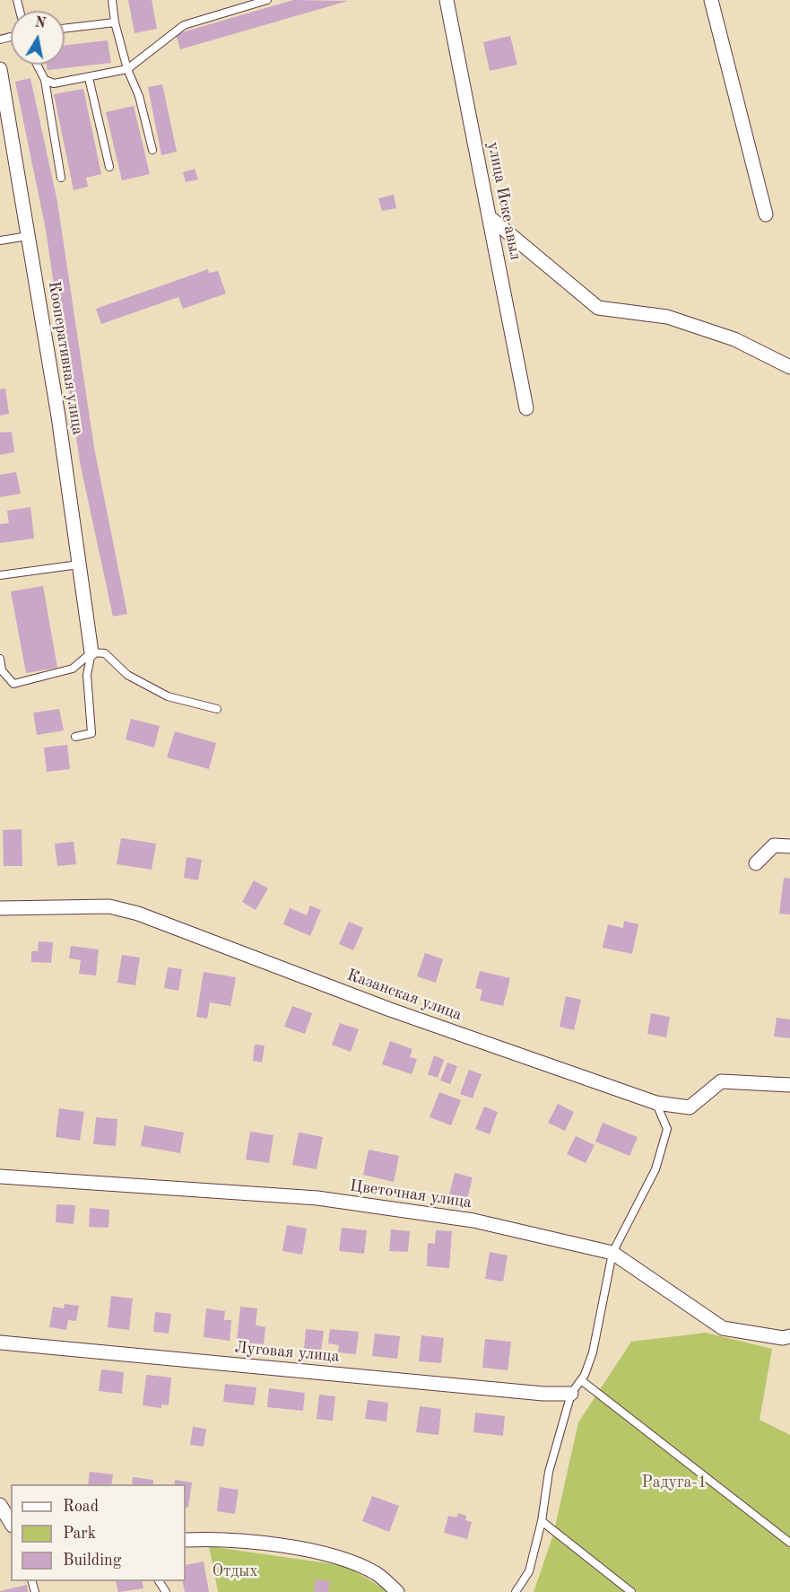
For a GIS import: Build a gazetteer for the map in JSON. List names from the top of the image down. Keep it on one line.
{"streets":{"street":["улица Иске авыл","Кооперативная улица","Казанская улица","Цветочная улица","Луговая улица"]},"parks":["Радуга-1","Отдых"],"legend":["Road","Park","Building"],"north":"top"}
